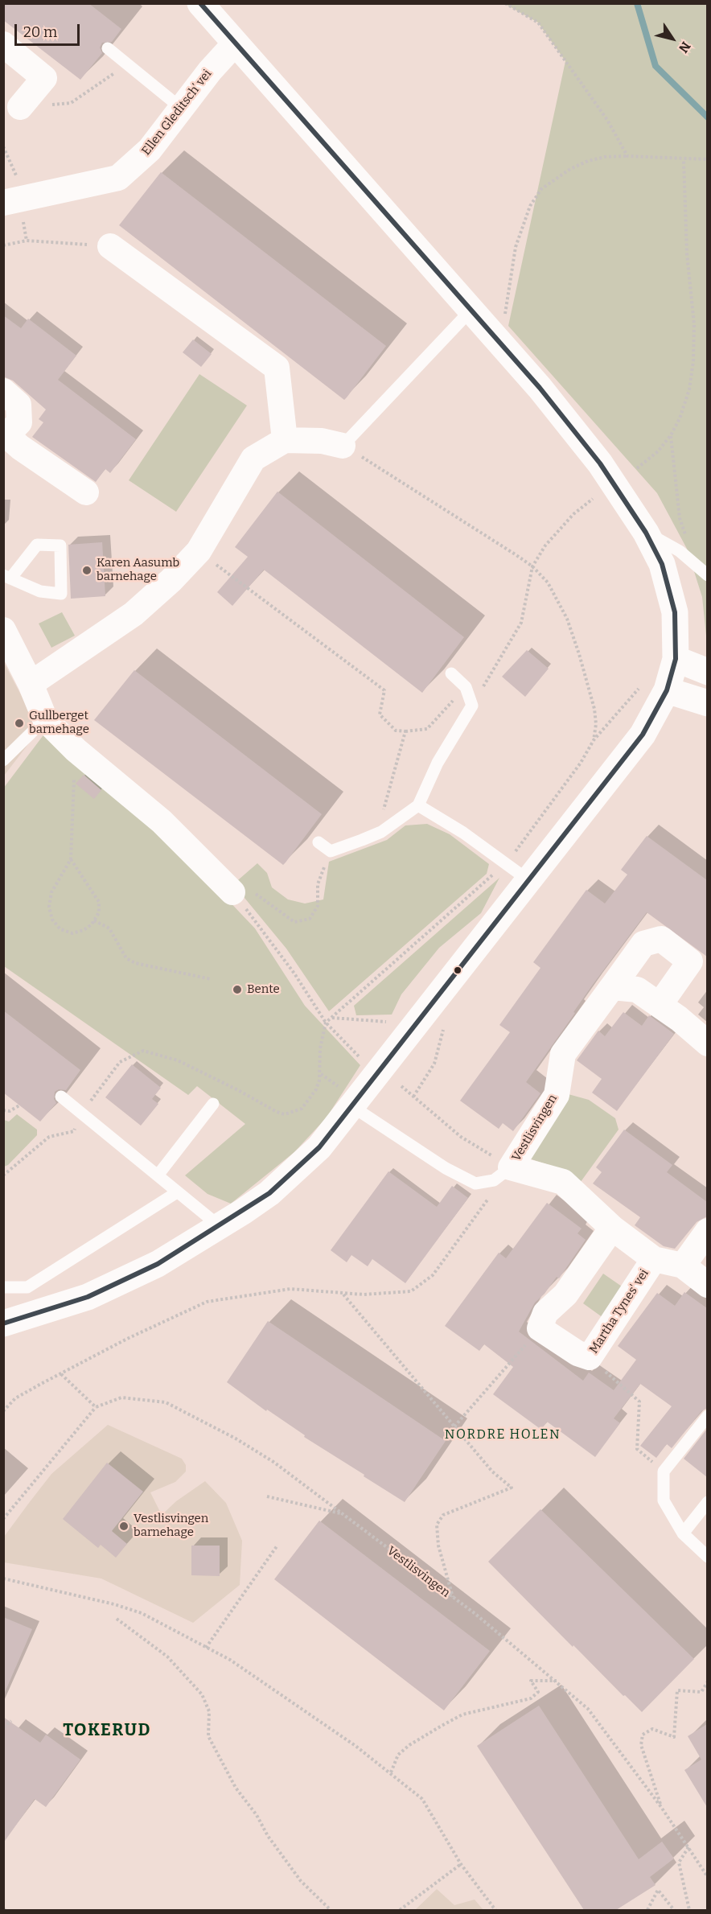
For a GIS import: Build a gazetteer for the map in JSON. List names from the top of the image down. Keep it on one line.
{"streets":{"street":["Ellen Gleditsch’ vei","Vestlisvingen","Martha Tynes' vei"]},"crossings":[["Vestlisvingen","Martha Tynes' vei"]],"districts":["NORDRE HOLEN","TOKERUD"],"places":["Karen Aasumb barnehage","Gullberget barnehage","Bente","Vestlisvingen barnehage"],"scale_bar":"20 m","north":"bottom right"}
